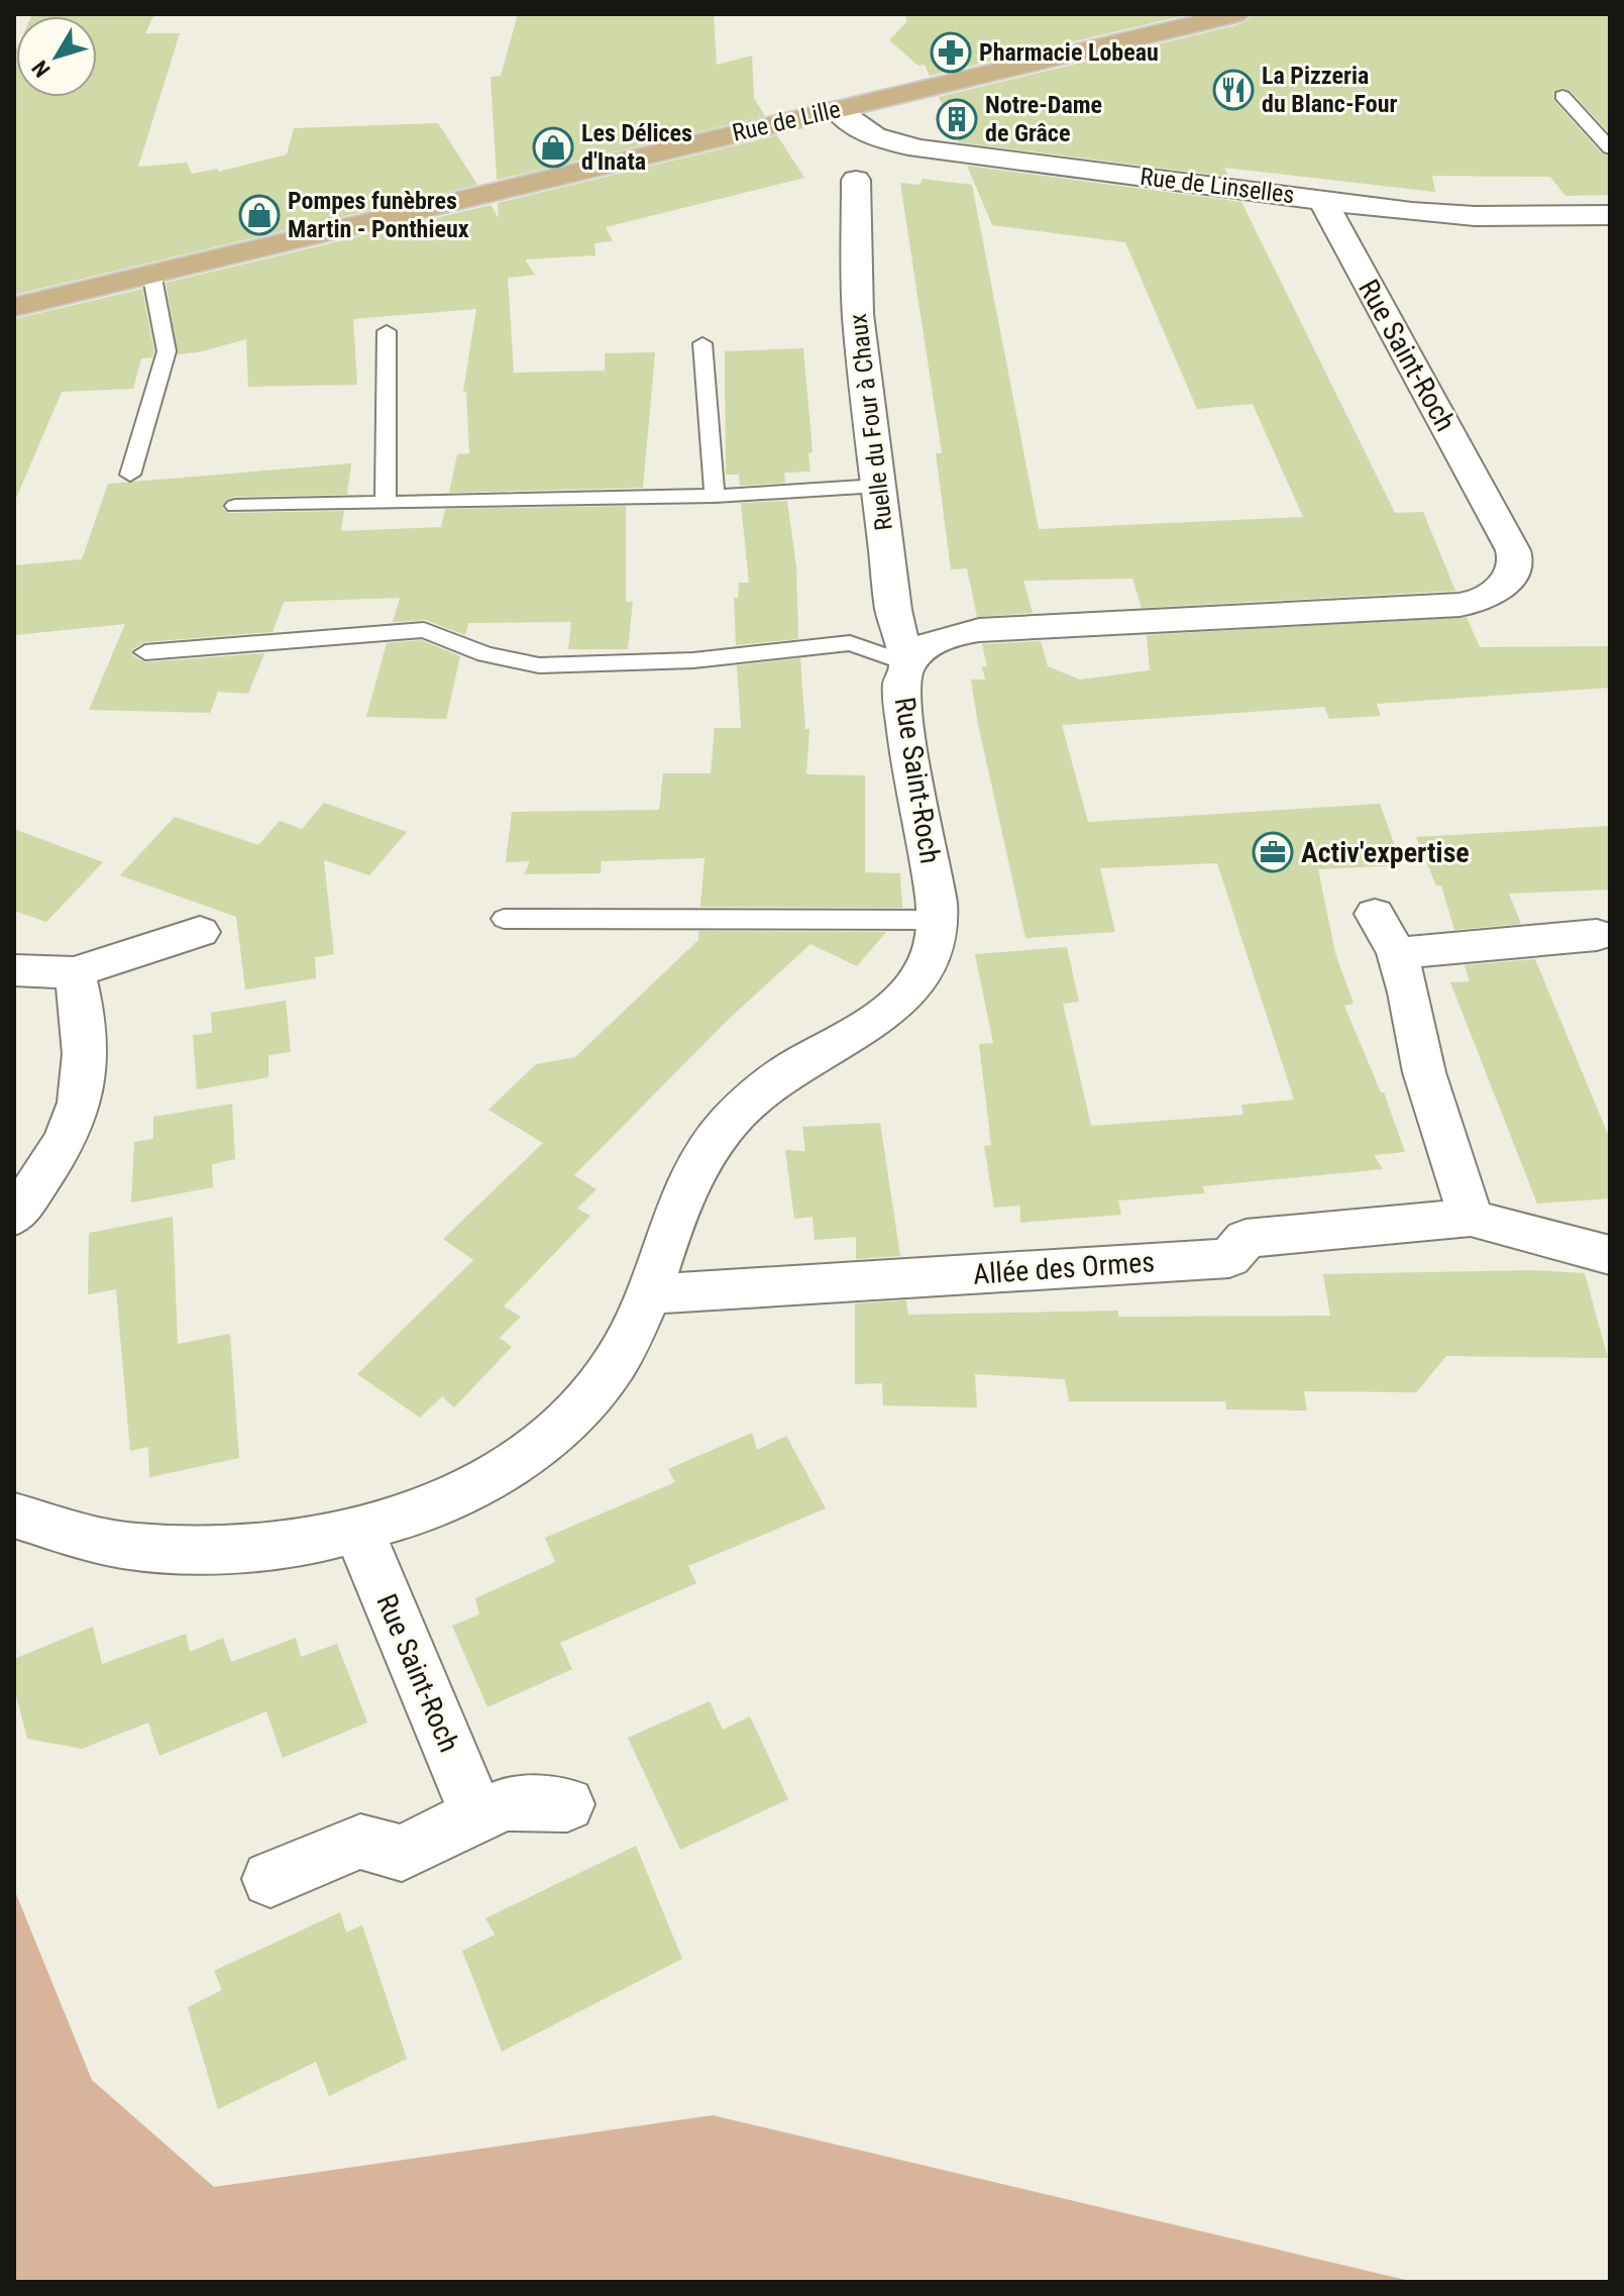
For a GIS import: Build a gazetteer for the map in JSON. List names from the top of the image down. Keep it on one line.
{"streets":{"main road":["Rue de Lille"],"street":["Rue de Linselles","Rue Saint-Roch","Ruelle du Four à Chaux","Allée des Ormes"]},"crossings":[["Rue de Lille","Rue de Linselles"],["Rue de Linselles","Rue Saint-Roch"],["Rue Saint-Roch","Ruelle du Four à Chaux"],["Rue Saint-Roch","Allée des Ormes"]],"places":{"pharmacy":["Pharmacie Lobeau"],"restaurant":["La Pizzeria du Blanc-Four"],"building":["Notre-Dame de Grâce"],"shop":["Les Délices d'Inata","Pompes funèbres Martin - Ponthieux"],"office":["Activ'expertise"]},"north":"bottom left"}
